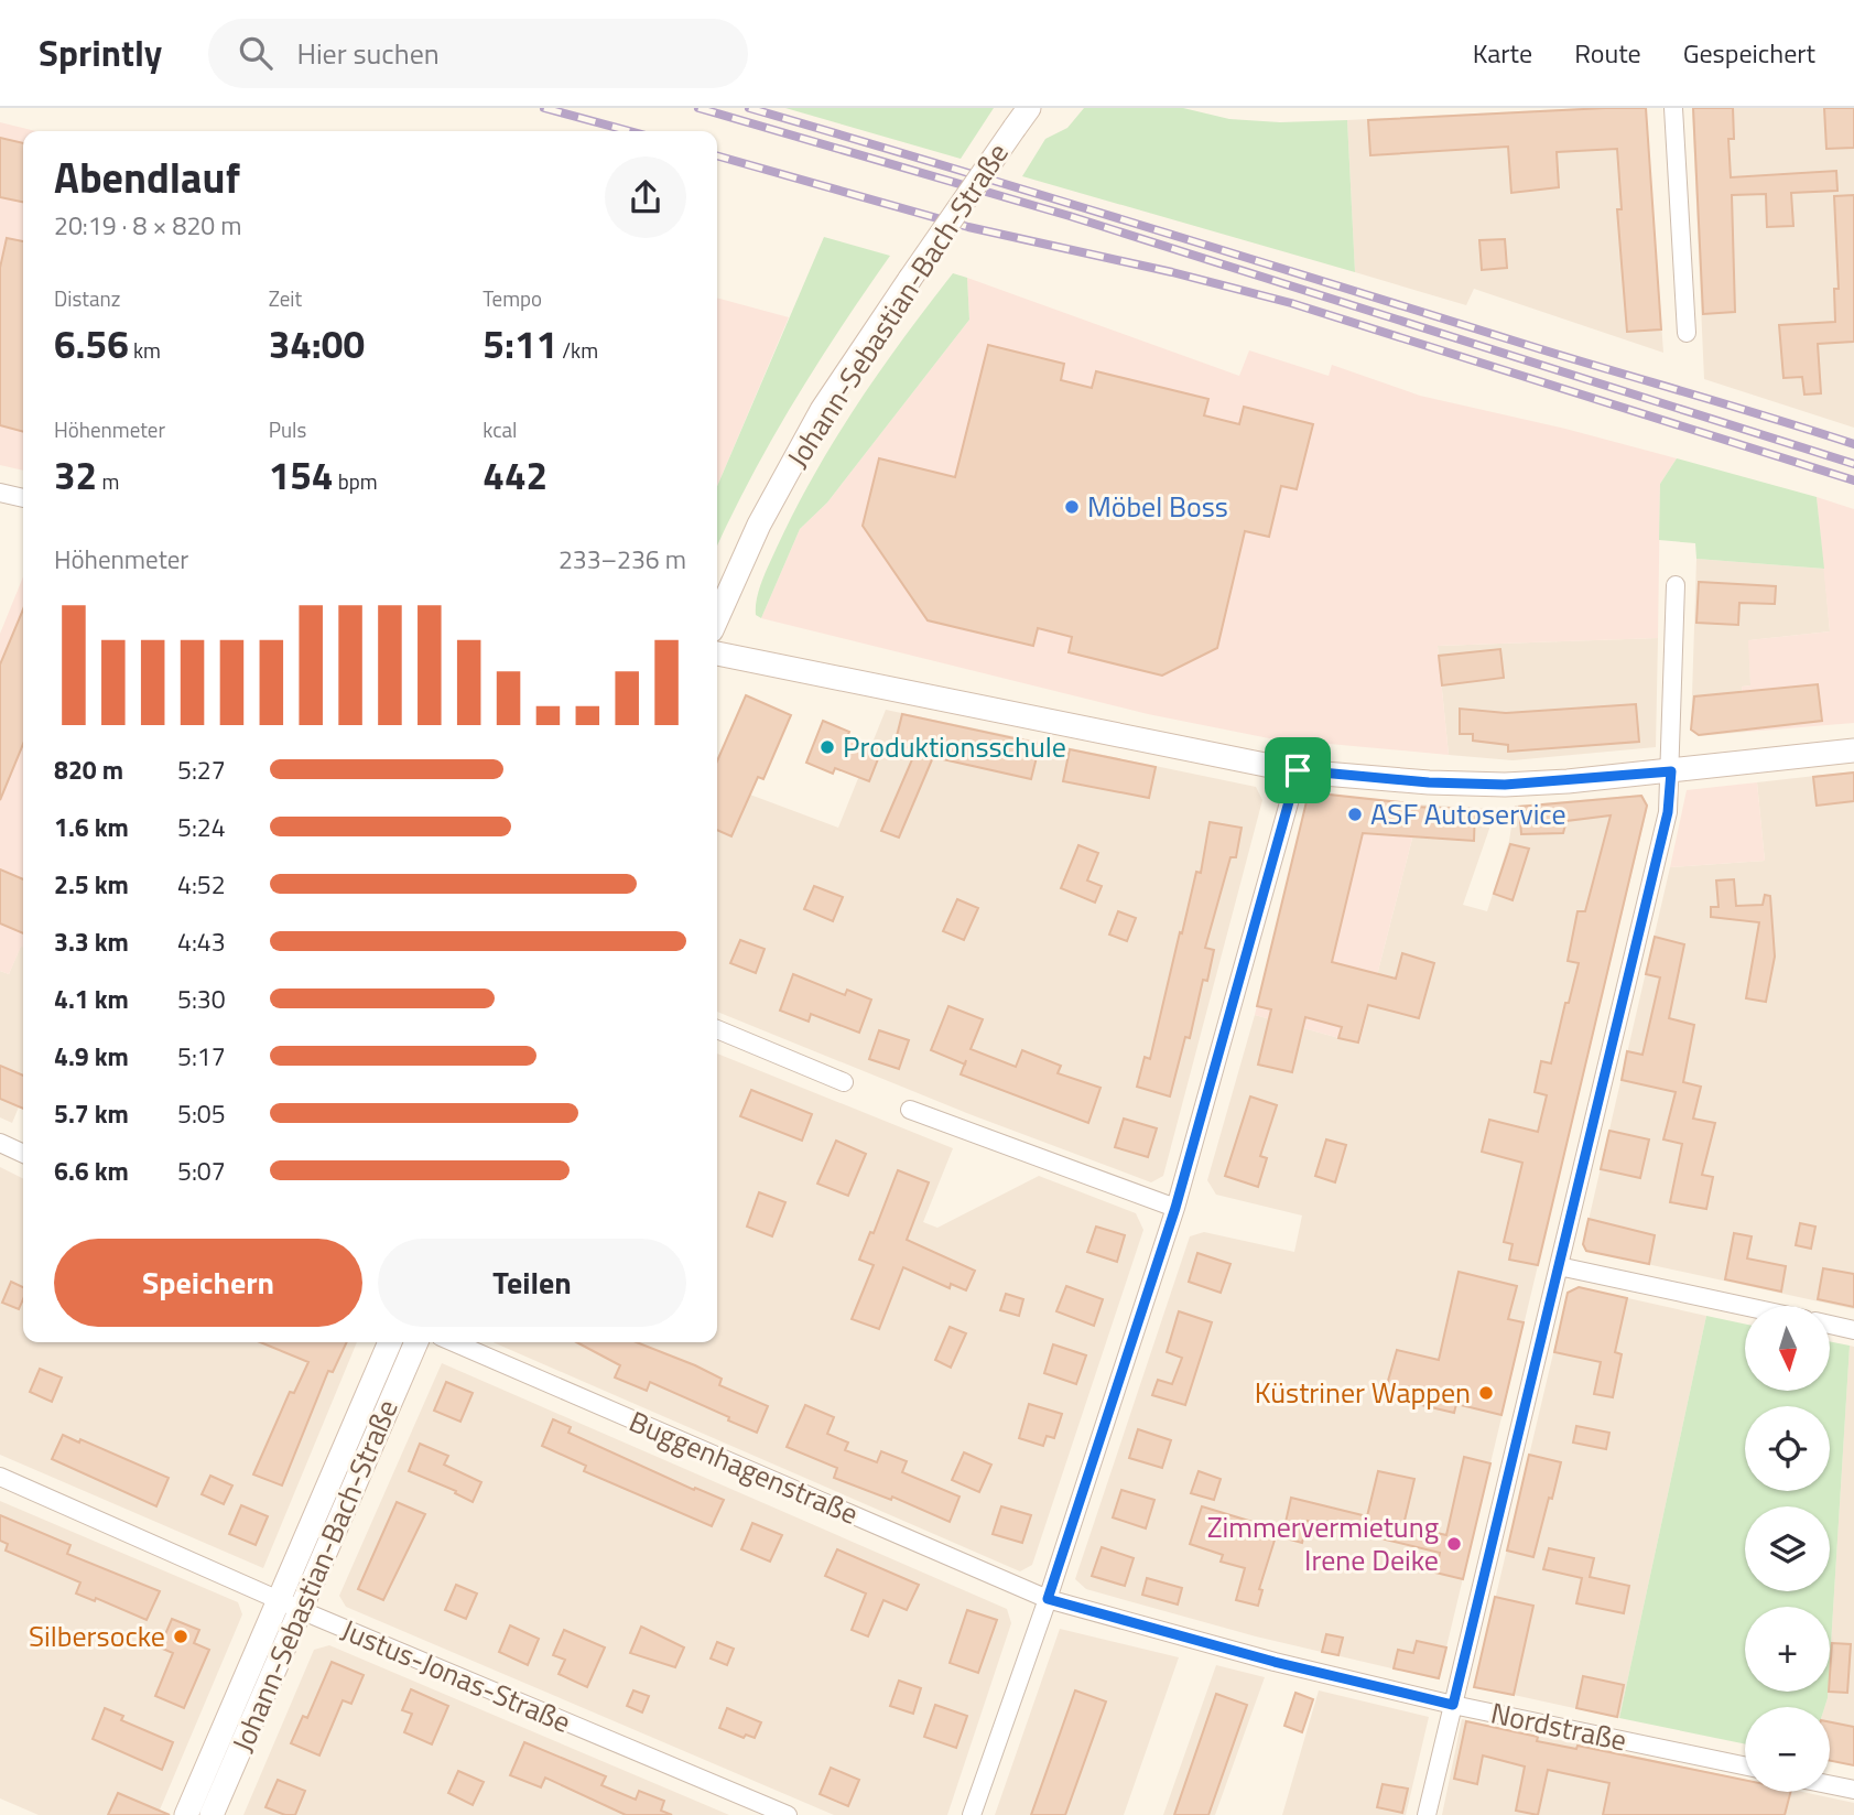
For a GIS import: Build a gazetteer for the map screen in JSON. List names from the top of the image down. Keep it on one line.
{"streets":{"street":["Johann-Sebastian-Bach-Straße","Buggenhagenstraße","Justus-Jonas-Straße","Nordstraße"]},"crossings":[["Johann-Sebastian-Bach-Straße","Justus-Jonas-Straße"],["Buggenhagenstraße","Nordstraße"]],"places":["Möbel Boss","Produktionsschule","ASF Autoservice","Küstriner Wappen","Zimmervermietung Irene Deike","Silbersocke"],"north":"bottom","page":{"header":"Sprintly","search":"Hier suchen","nav":["Karte","Route","Gespeichert"],"heading":["Abendlauf","20:19 · 8 × 820 m"],"stats":[["Distanz","6.56 km"],["Zeit","34:00"],["Tempo","5:11 /km"],["Höhenmeter","32 m"],["Puls","154 bpm"],["kcal","442"]],"chart":["Höhenmeter","233–236 m"],"list":[{"name":"820 m","note":"5:27"},{"name":"1.6 km","note":"5:24"},{"name":"2.5 km","note":"4:52"},{"name":"3.3 km","note":"4:43"},{"name":"4.1 km","note":"5:30"},{"name":"4.9 km","note":"5:17"},{"name":"5.7 km","note":"5:05"},{"name":"6.6 km","note":"5:07"}],"buttons":["Speichern","Teilen"],"map_buttons":["+","−"]}}
